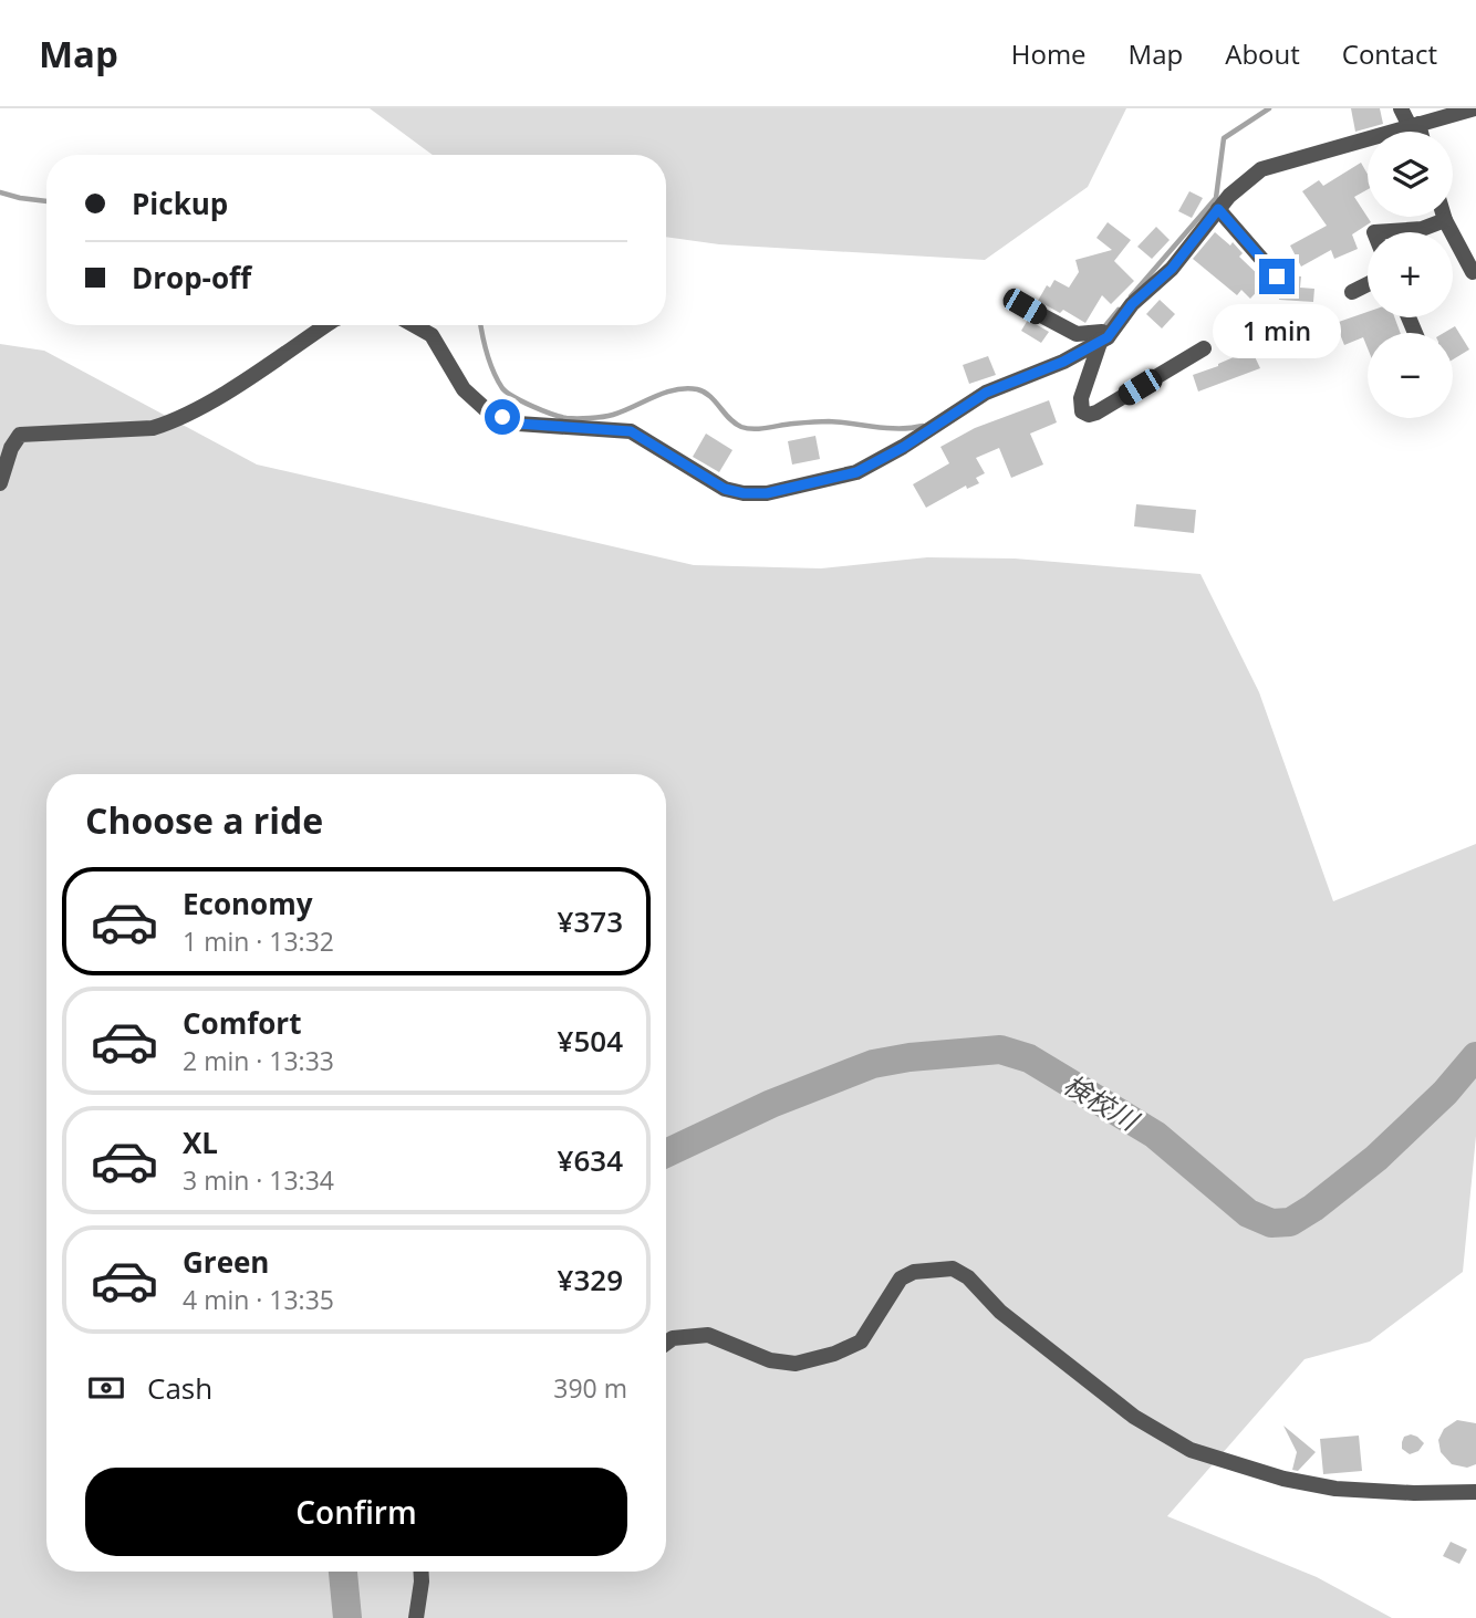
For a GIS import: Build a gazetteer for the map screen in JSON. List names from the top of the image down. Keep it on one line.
{"water":["検校川"],"page":{"header":"Map","nav":["Home","Map","About","Contact"],"map_buttons":["+","−"],"banner":["Pickup","Drop-off"],"bubble":"1 min","heading":"Choose a ride","list":[{"name":"Economy","note":"1 min · 13:32","value":"¥373"},{"name":"Comfort","note":"2 min · 13:33","value":"¥504"},{"name":"XL","note":"3 min · 13:34","value":"¥634"},{"name":"Green","note":"4 min · 13:35","value":"¥329"}],"pay":["Cash","390 m"],"buttons":"Confirm"}}
